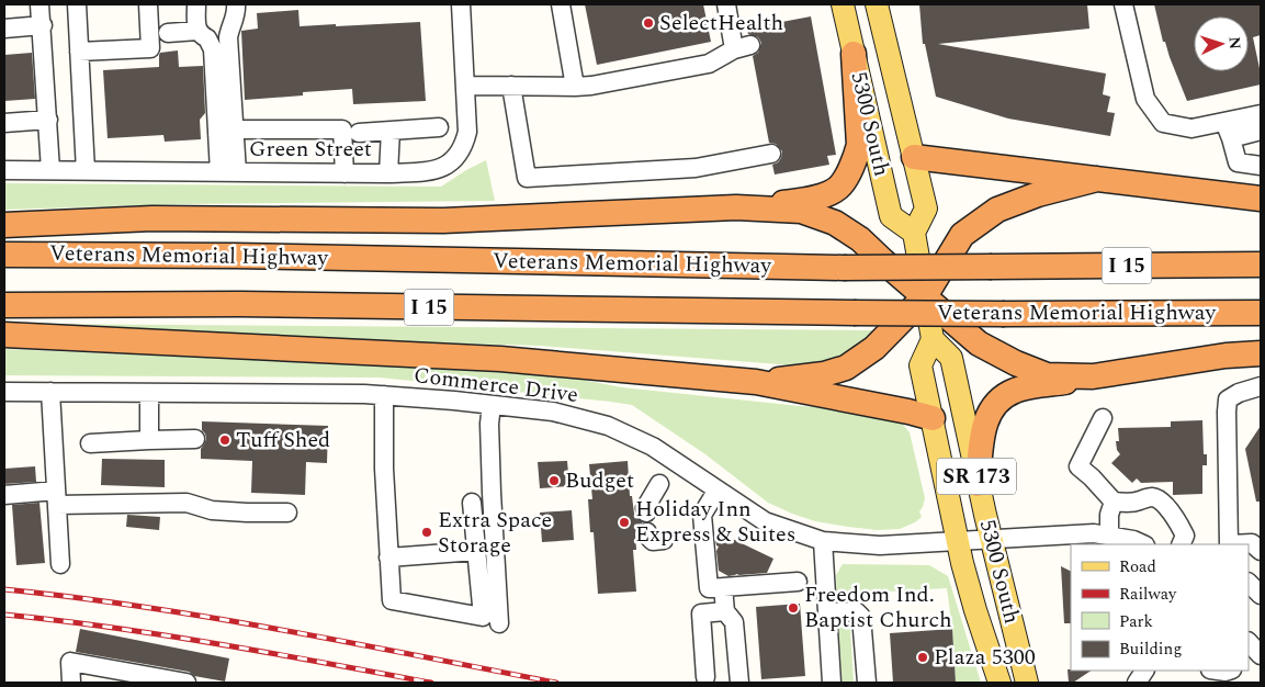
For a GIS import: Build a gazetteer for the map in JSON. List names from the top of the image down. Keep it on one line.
{"streets":{"highway":["Veterans Memorial Highway","I 15"],"main road":["5300 South","SR 173"],"street":["Green Street","Commerce Drive"]},"crossings":[["5300 South","Commerce Drive"]],"places":["SelectHealth","Tuff Shed","Budget","Holiday Inn Express & Suites","Extra Space Storage","Freedom Ind. Baptist Church","Plaza 5300"],"legend":["Road","Railway","Park","Building"],"north":"right"}
